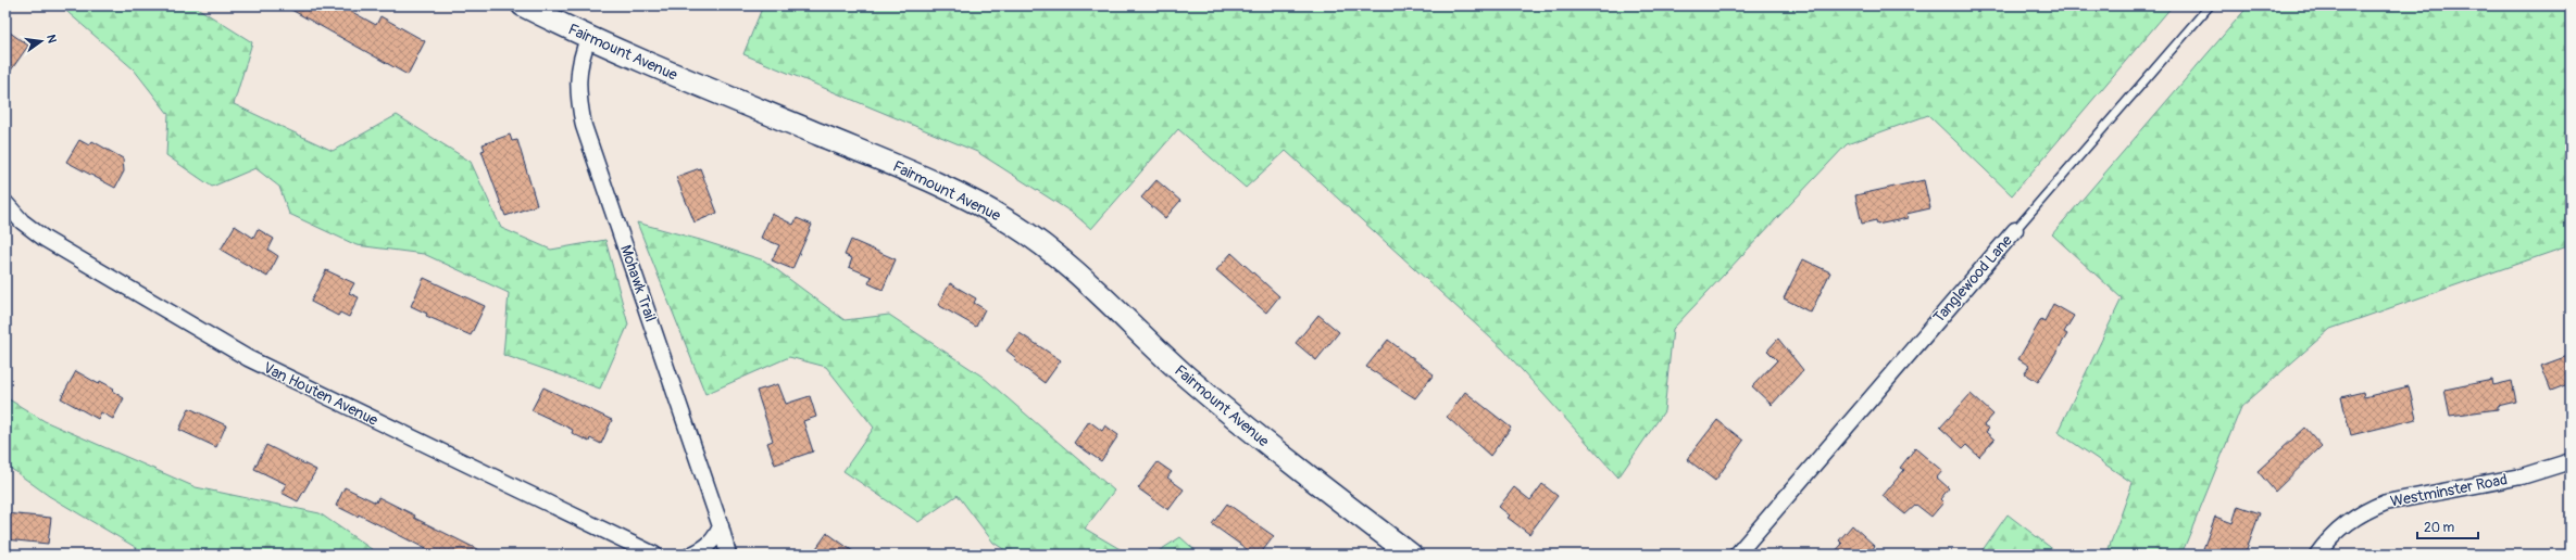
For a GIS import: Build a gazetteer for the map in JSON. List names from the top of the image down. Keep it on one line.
{"streets":{"main road":["Fairmount Avenue"],"street":["Tanglewood Lane","Mohawk Trail","Van Houten Avenue","Westminster Road"]},"crossings":[["Fairmount Avenue","Mohawk Trail"]],"scale_bar":"20 m","north":"right"}
